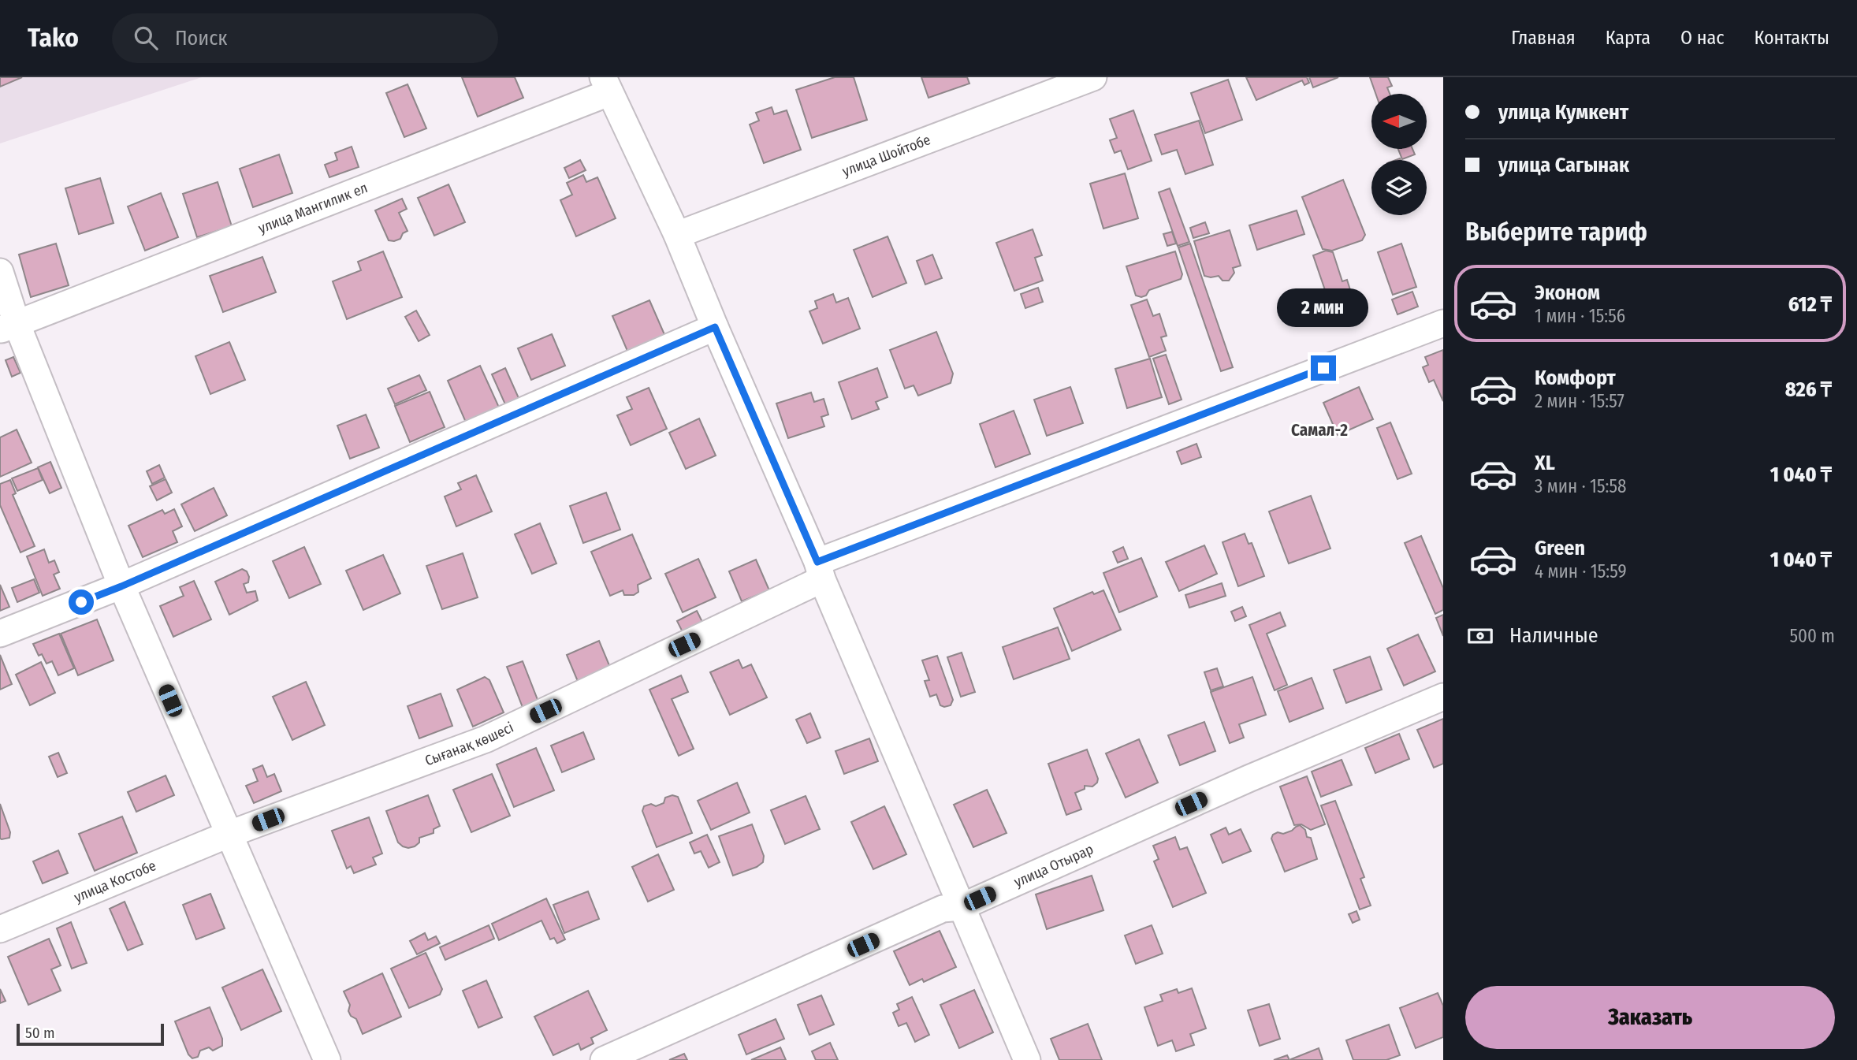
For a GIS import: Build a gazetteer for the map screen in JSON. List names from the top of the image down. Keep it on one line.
{"streets":{"street":["улица Шойтобе","улица Мангилик ел","Сығанақ көшесі","улица Отырар","улица Костобе"]},"crossings":[["Сығанақ көшесі","улица Костобе"]],"districts":["Самал-2"],"scale_bar":"50 m","north":"left","page":{"header":"Tako","search":"Поиск","nav":["Главная","Карта","О нас","Контакты"],"banner":["улица Кумкент","улица Сагынак"],"heading":"Выберите тариф","list":[{"name":"Эконом","note":"1 мин · 15:56","value":"612 ₸"},{"name":"Комфорт","note":"2 мин · 15:57","value":"826 ₸"},{"name":"XL","note":"3 мин · 15:58","value":"1 040 ₸"},{"name":"Green","note":"4 мин · 15:59","value":"1 040 ₸"}],"bubble":"2 мин","pay":["Наличные","500 m"],"buttons":"Заказать","scale":"50 m"}}
